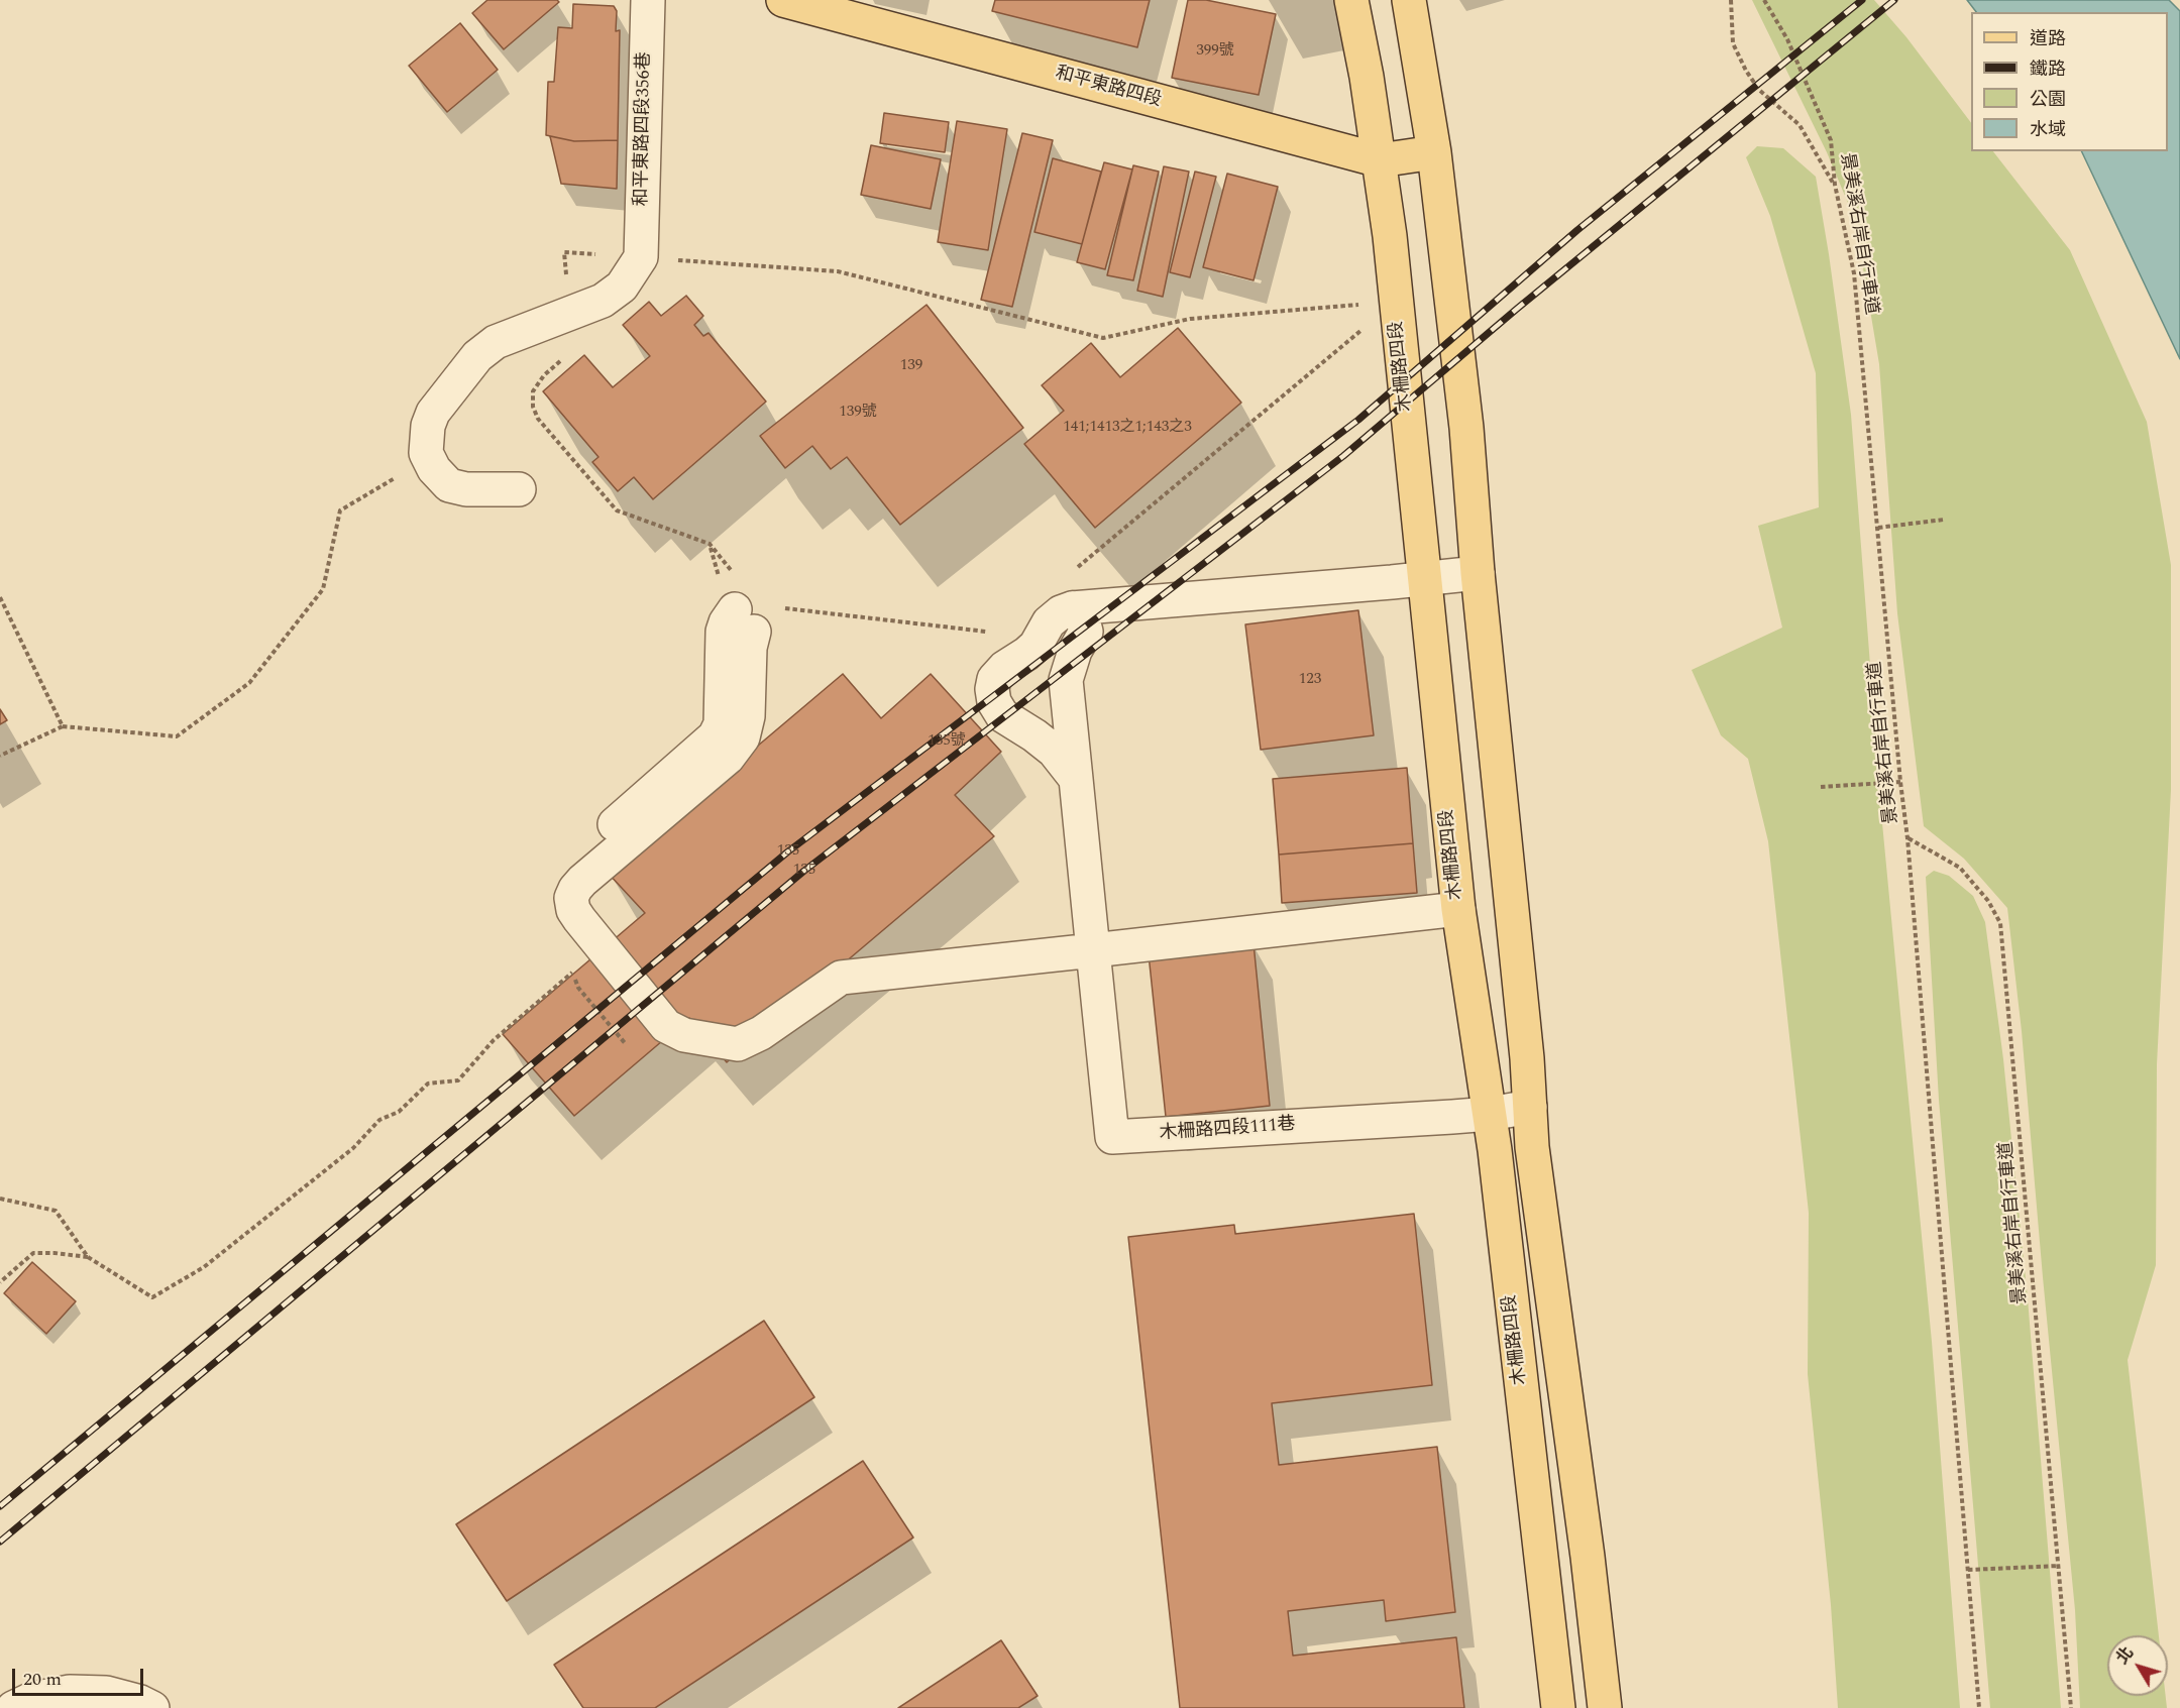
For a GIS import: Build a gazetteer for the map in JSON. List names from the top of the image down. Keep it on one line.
{"streets":{"main road":["和平東路四段","木柵路四段"],"street":["和平東路四段356巷","木柵路四段111巷"],"path":["景美溪右岸自行車道"]},"crossings":[["和平東路四段","木柵路四段"],["木柵路四段","木柵路四段111巷"]],"house_numbers":["399號","139","139號","141;1413之1;143之3","123","135號","135","135"],"legend":["道路","鐵路","公園","水域"],"scale_bar":"20 m","north":"top left"}
